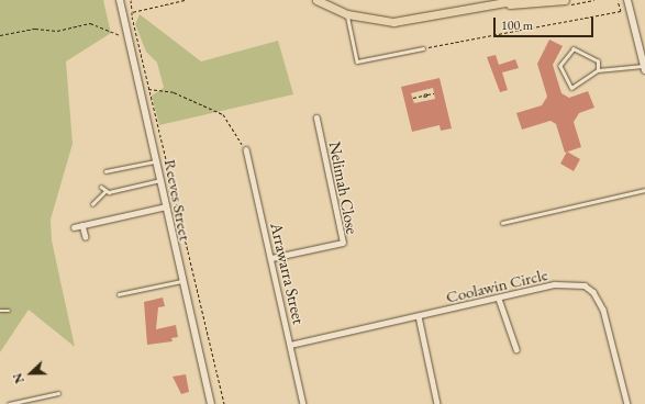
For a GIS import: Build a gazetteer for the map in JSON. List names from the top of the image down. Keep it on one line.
{"streets":{"street":["Nelimah Close","Reeves Street","Arrawarra Street","Coolawin Circle"]},"crossings":[["Nelimah Close","Arrawarra Street"],["Arrawarra Street","Coolawin Circle"]],"scale_bar":"100 m","north":"left"}
